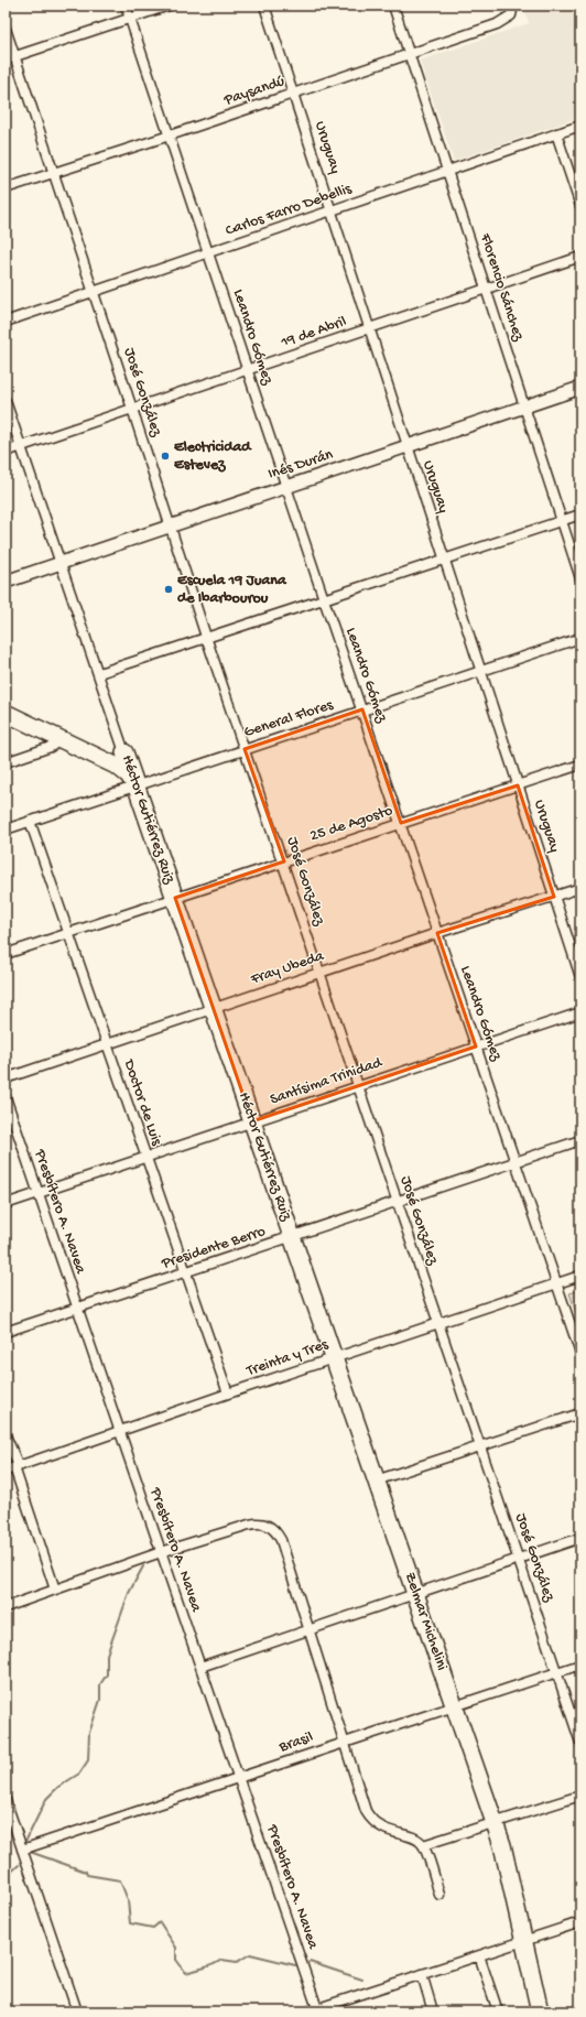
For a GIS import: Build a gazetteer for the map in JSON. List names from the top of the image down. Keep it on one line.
{"streets":{"highway":["Héctor Gutiérrez Ruiz","Zelmar Michelini"],"street":["Paysandú","Uruguay","Carlos Farro Debellis","Florencio Sánchez","19 de Abril","Leandro Gómez","José González","Inés Durán","General Flores","25 de Agosto","Fray Ubeda","Santísima Trinidad","Doctor de Luis","Presbítero A. Navea","Presidente Berro","Treinta y Tres","Brasil"]},"crossings":[["Paysandú","Uruguay"],["Paysandú","Florencio Sánchez"],["Paysandú","Leandro Gómez"],["Paysandú","José González"],["Uruguay","Carlos Farro Debellis"],["Uruguay","19 de Abril"],["Uruguay","Inés Durán"],["Uruguay","General Flores"],["Uruguay","25 de Agosto"],["Uruguay","Fray Ubeda"],["Carlos Farro Debellis","Florencio Sánchez"],["Carlos Farro Debellis","Leandro Gómez"],["Carlos Farro Debellis","José González"],["Florencio Sánchez","19 de Abril"],["Florencio Sánchez","Inés Durán"],["19 de Abril","Leandro Gómez"],["19 de Abril","José González"],["19 de Abril","Héctor Gutiérrez Ruiz"],["Leandro Gómez","Inés Durán"],["Leandro Gómez","General Flores"],["Leandro Gómez","25 de Agosto"],["Leandro Gómez","Fray Ubeda"],["Leandro Gómez","Santísima Trinidad"],["Leandro Gómez","Presidente Berro"],["Leandro Gómez","Treinta y Tres"],["José González","Inés Durán"],["José González","General Flores"],["José González","25 de Agosto"],["José González","Fray Ubeda"],["José González","Santísima Trinidad"],["José González","Presidente Berro"],["José González","Treinta y Tres"],["José González","Brasil"],["Inés Durán","Héctor Gutiérrez Ruiz"],["General Flores","Héctor Gutiérrez Ruiz"],["General Flores","Doctor de Luis"],["Héctor Gutiérrez Ruiz","25 de Agosto"],["Héctor Gutiérrez Ruiz","Fray Ubeda"],["Héctor Gutiérrez Ruiz","Santísima Trinidad"],["Héctor Gutiérrez Ruiz","Presidente Berro"],["Héctor Gutiérrez Ruiz","Zelmar Michelini"],["25 de Agosto","Doctor de Luis"],["Fray Ubeda","Doctor de Luis"],["Santísima Trinidad","Doctor de Luis"],["Santísima Trinidad","Presbítero A. Navea"],["Doctor de Luis","Presidente Berro"],["Doctor de Luis","Treinta y Tres"],["Presbítero A. Navea","Presidente Berro"],["Presbítero A. Navea","Treinta y Tres"],["Presbítero A. Navea","Brasil"],["Presidente Berro","Zelmar Michelini"],["Treinta y Tres","Zelmar Michelini"],["Zelmar Michelini","Brasil"]],"places":["Electricidad Estevez","Escuela 19 Juana de Ibarbourou"]}
